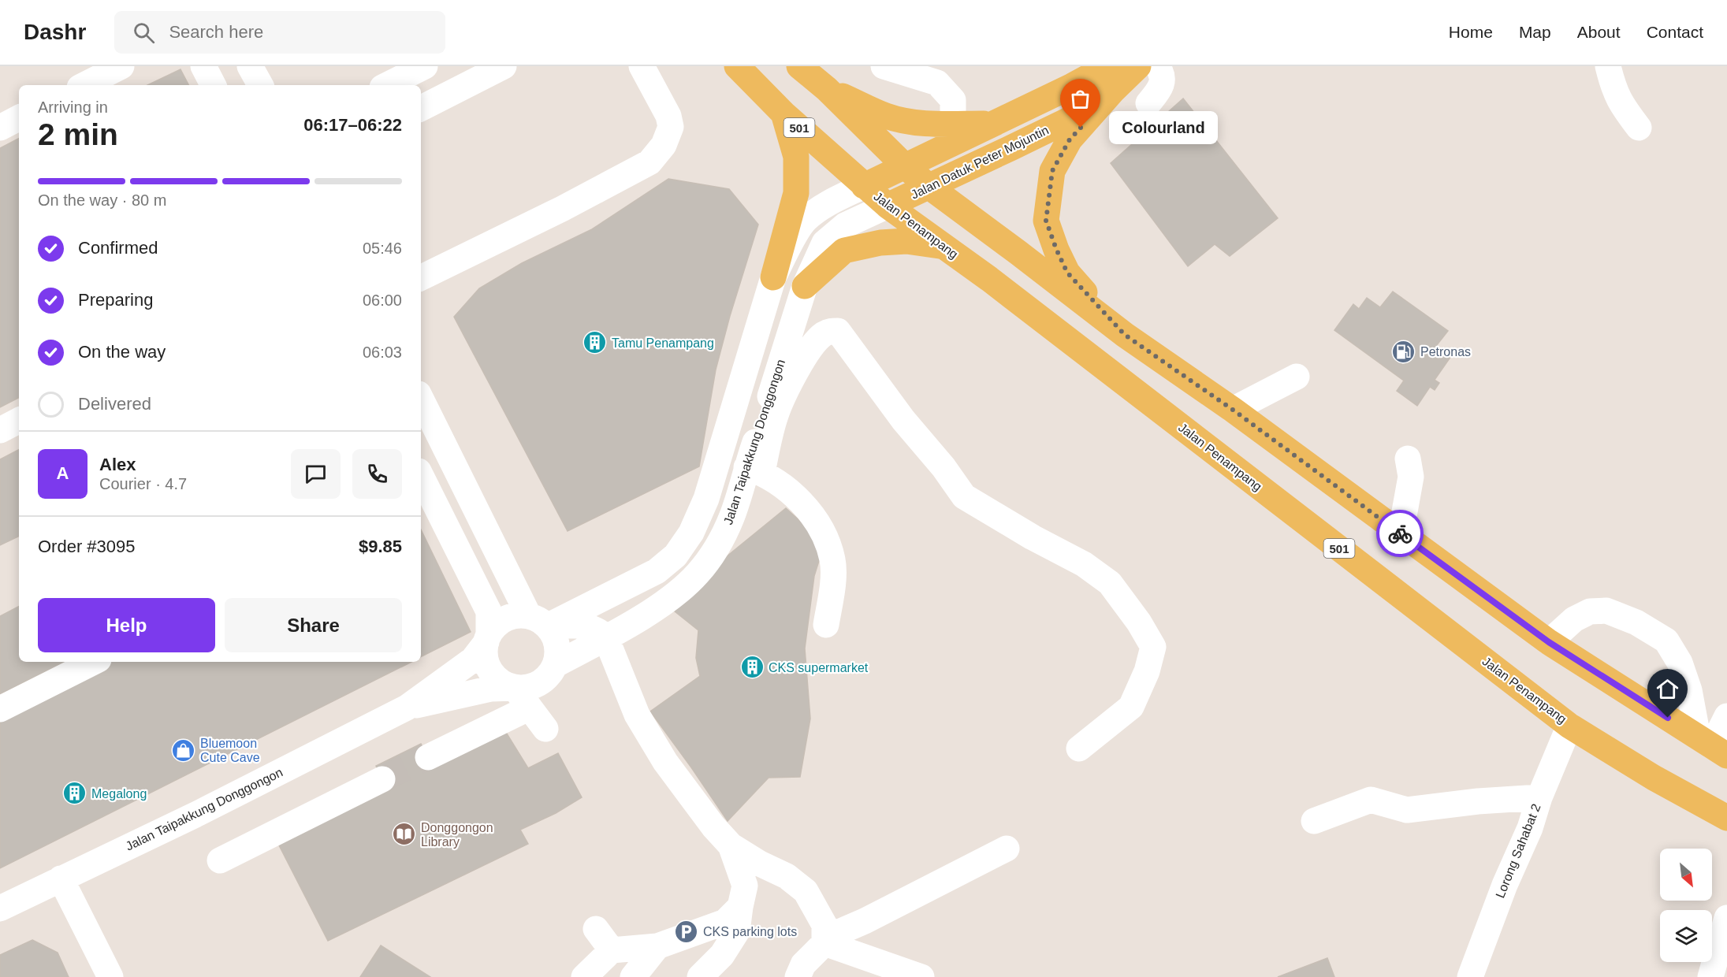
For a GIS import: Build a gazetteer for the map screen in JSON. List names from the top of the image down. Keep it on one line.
{"streets":{"main road":["501","Jalan Datuk Peter Mojuntin","Jalan Penampang"],"street":["Jalan Taipakkung Donggongon","Lorong Sahabat 2"]},"crossings":[["Jalan Datuk Peter Mojuntin","Jalan Penampang"],["Jalan Datuk Peter Mojuntin","Jalan Taipakkung Donggongon"],["Jalan Penampang","Jalan Taipakkung Donggongon"],["Jalan Penampang","Lorong Sahabat 2"]],"places":{"other":["Colourland"],"building":["Tamu Penampang","CKS supermarket","Megalong"],"fuel station":["Petronas"],"shop":["Bluemoon Cute Cave"],"library":["Donggongon Library"],"parking":["CKS parking lots"]},"north":"bottom right","page":{"header":"Dashr","search":"Search here","nav":["Home","Map","About","Contact"],"heading":["2 min","Arriving in","06:17–06:22"],"panel":["Alex","Courier · 4.7","Order #3095","$9.85"],"bubble":"Colourland","bar":"On the way · 80 m","list":[["Confirmed","05:46"],["Preparing","06:00"],["On the way","06:03"],"Delivered"],"round":"A","buttons":["Help","Share"]}}
